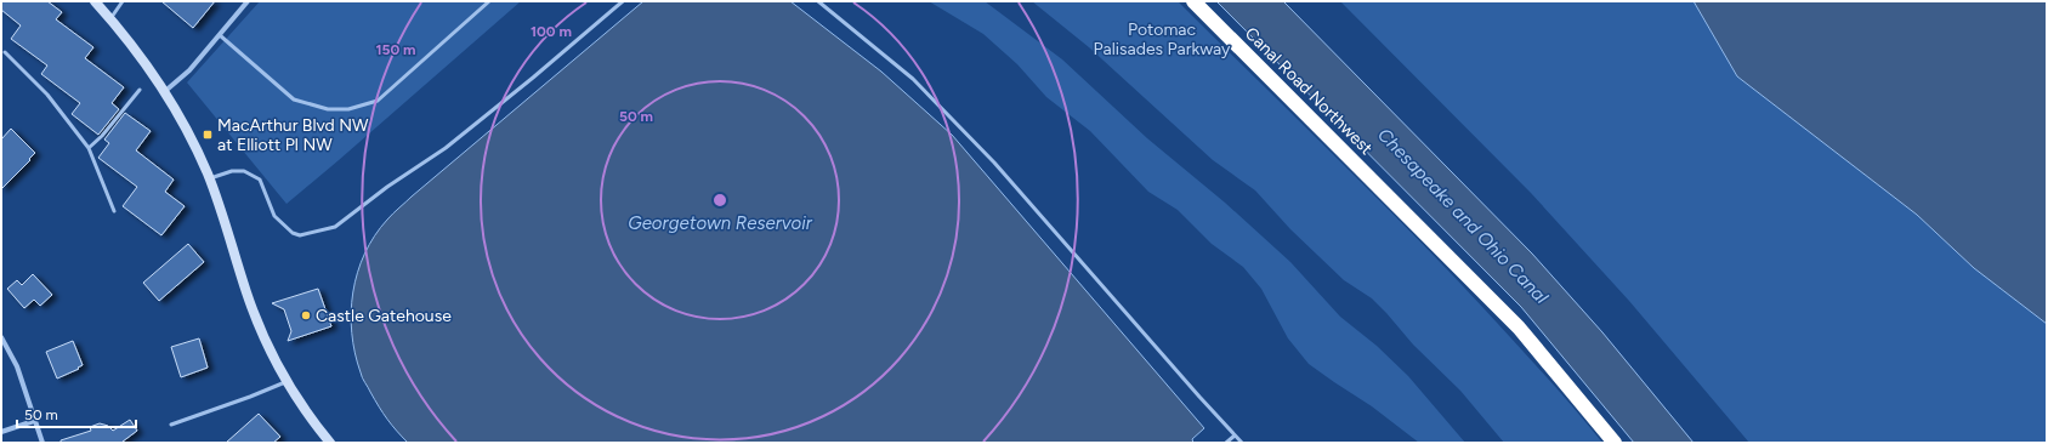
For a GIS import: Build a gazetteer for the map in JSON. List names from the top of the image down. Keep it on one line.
{"streets":{"highway":["Canal Road Northwest"]},"water":["Chesapeake and Ohio Canal","Georgetown Reservoir"],"parks":["Potomac Palisades Parkway"],"places":{"transit":["MacArthur Blvd NW at Elliott Pl NW"],"other":["Castle Gatehouse"]},"scale_bar":"50 m","rings":["100 m","150 m","50 m"]}
